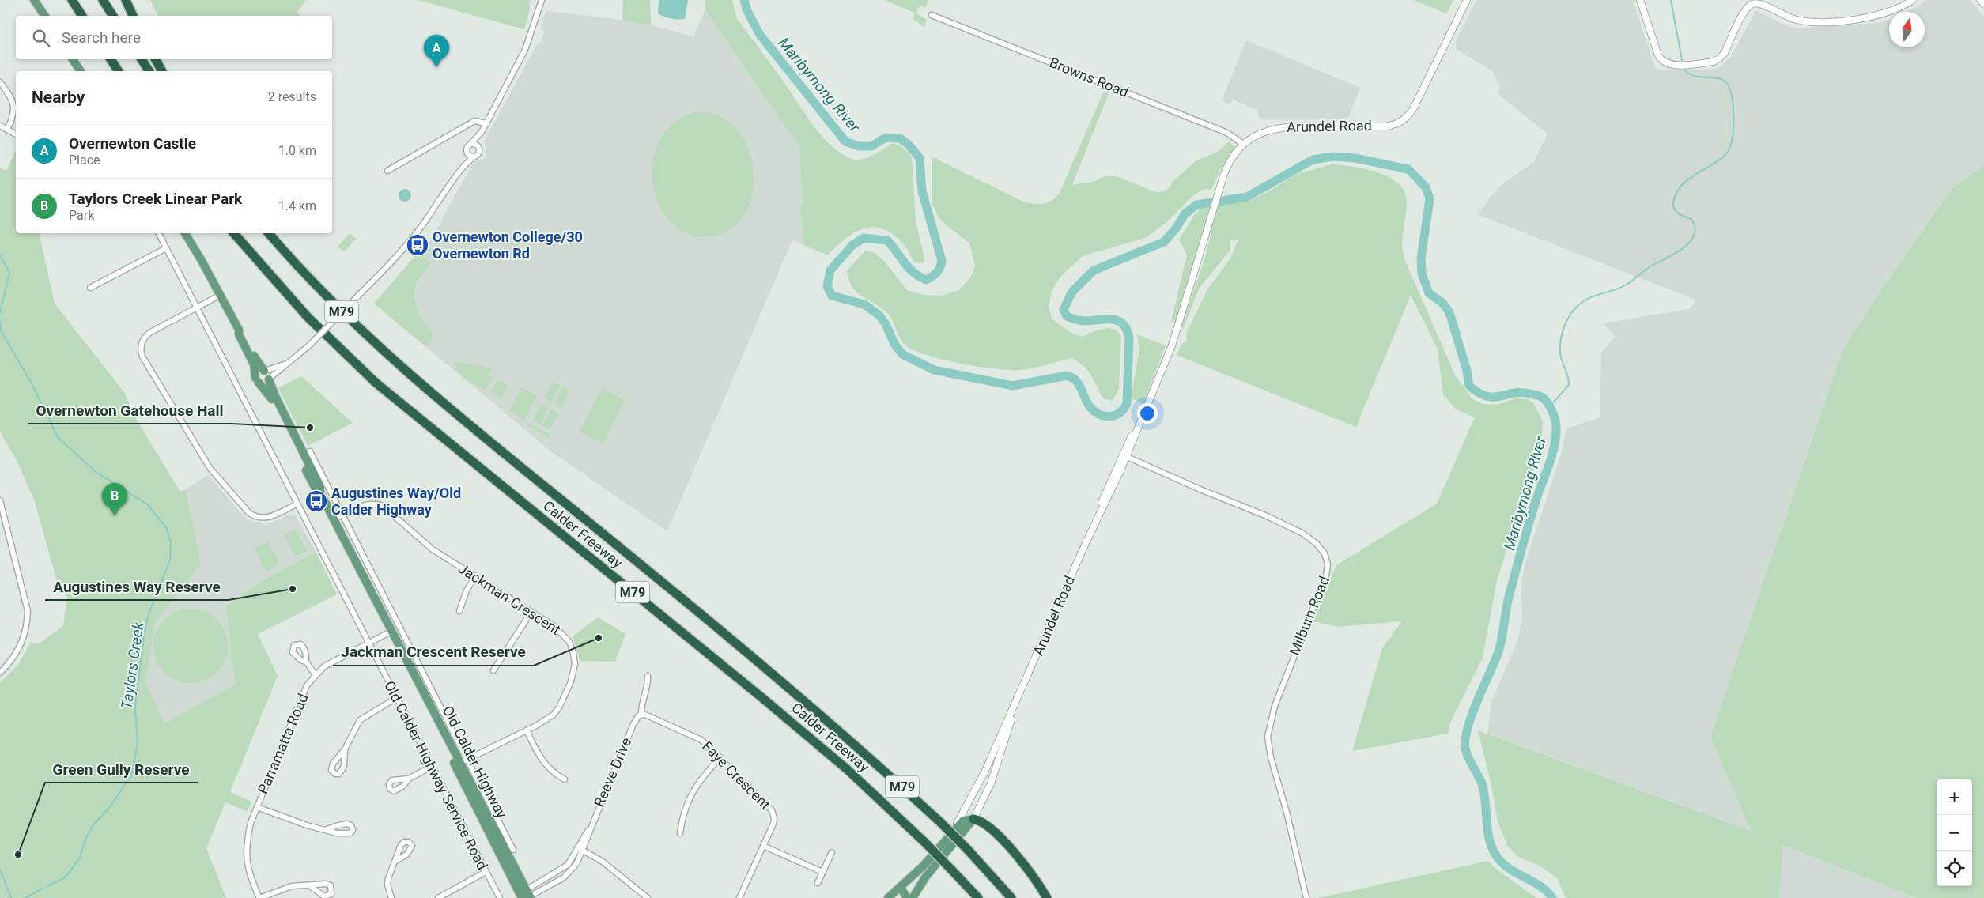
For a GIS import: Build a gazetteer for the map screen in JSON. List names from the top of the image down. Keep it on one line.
{"streets":{"highway":["M79","Calder Freeway"],"main road":["Old Calder Highway"],"street":["Browns Road","Arundel Road","Jackman Crescent","Milburn Road","Parramatta Road","Reeve Drive","Old Calder Highway Service Road","Faye Crescent"]},"crossings":[["Browns Road","Arundel Road"],["Arundel Road","Milburn Road"],["Jackman Crescent","Old Calder Highway"],["Parramatta Road","Old Calder Highway"],["Parramatta Road","Old Calder Highway Service Road"],["Old Calder Highway","Reeve Drive"],["Reeve Drive","Faye Crescent"]],"water":["Maribyrnong River","Taylors Creek"],"places":{"bus stop":["Overnewton College/30 Overnewton Rd","Augustines Way/Old Calder Highway"],"other":["Overnewton Gatehouse Hall","Augustines Way Reserve","Jackman Crescent Reserve","Green Gully Reserve"]},"north":"top","page":{"search":"Search here","pins":["A","B"],"heading":["Nearby","2 results"],"list":[{"mark":"A","name":"Overnewton Castle","note":"Place","value":"1.0 km"},{"mark":"B","name":"Taylors Creek Linear Park","note":"Park","value":"1.4 km"}],"map_buttons":["+","−"]}}
